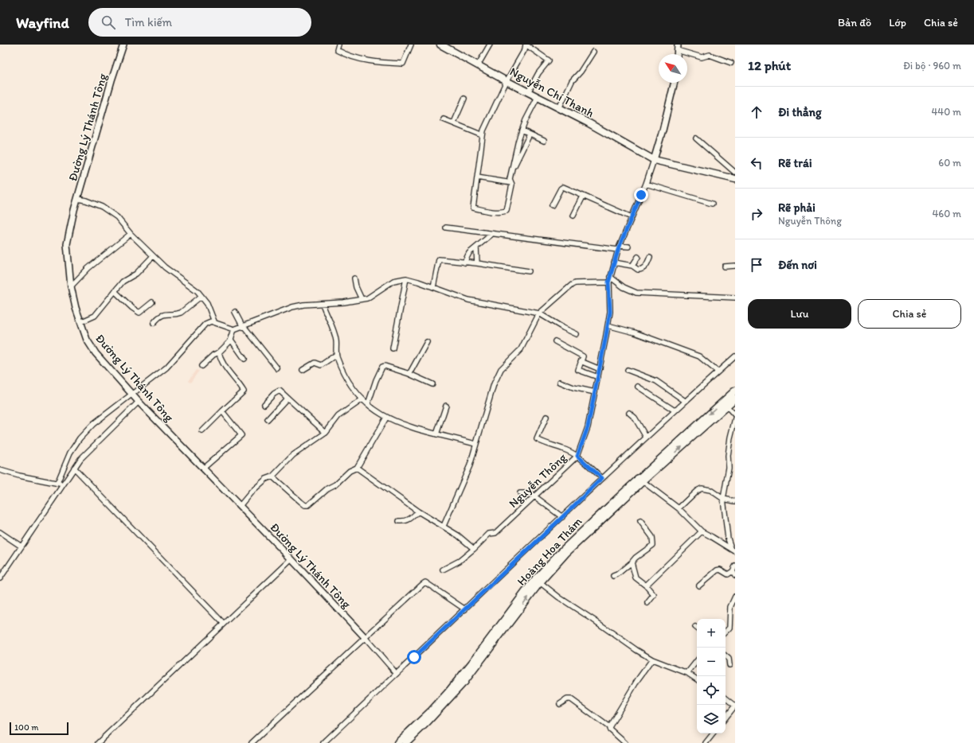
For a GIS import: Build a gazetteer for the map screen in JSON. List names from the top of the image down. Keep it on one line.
{"streets":{"main road":["Nguyễn Chí Thanh","Hoàng Hoa Thám"],"street":["Đường Lý Thánh Tông","Nguyễn Thông"]},"crossings":[["Nguyễn Chí Thanh","Nguyễn Thông"]],"scale_bar":"100 m","north":"top left","page":{"header":"Wayfind","search":"Tìm kiếm","nav":["Bản đồ","Lớp","Chia sẻ"],"heading":["12 phút","Đi bộ · 960 m"],"list":[["Đi thẳng","440 m"],["Rẽ trái","60 m"],["Rẽ phải","Nguyễn Thông","460 m"],"Đến nơi"],"buttons":["Lưu","Chia sẻ"],"map_buttons":["+","−"],"scale":"100 m"}}
